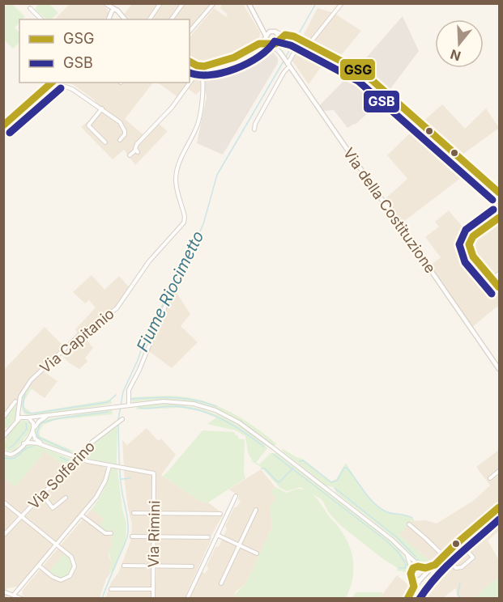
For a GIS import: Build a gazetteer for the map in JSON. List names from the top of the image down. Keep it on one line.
{"streets":{"main road":["Via della Costituzione"],"street":["Via Capitanio","Via Solferino","Via Rimini"]},"water":["Fiume Riocimetto"],"lines":["transit line GSG","transit line GSB"],"legend":["GSG","GSB"],"north":"bottom"}
